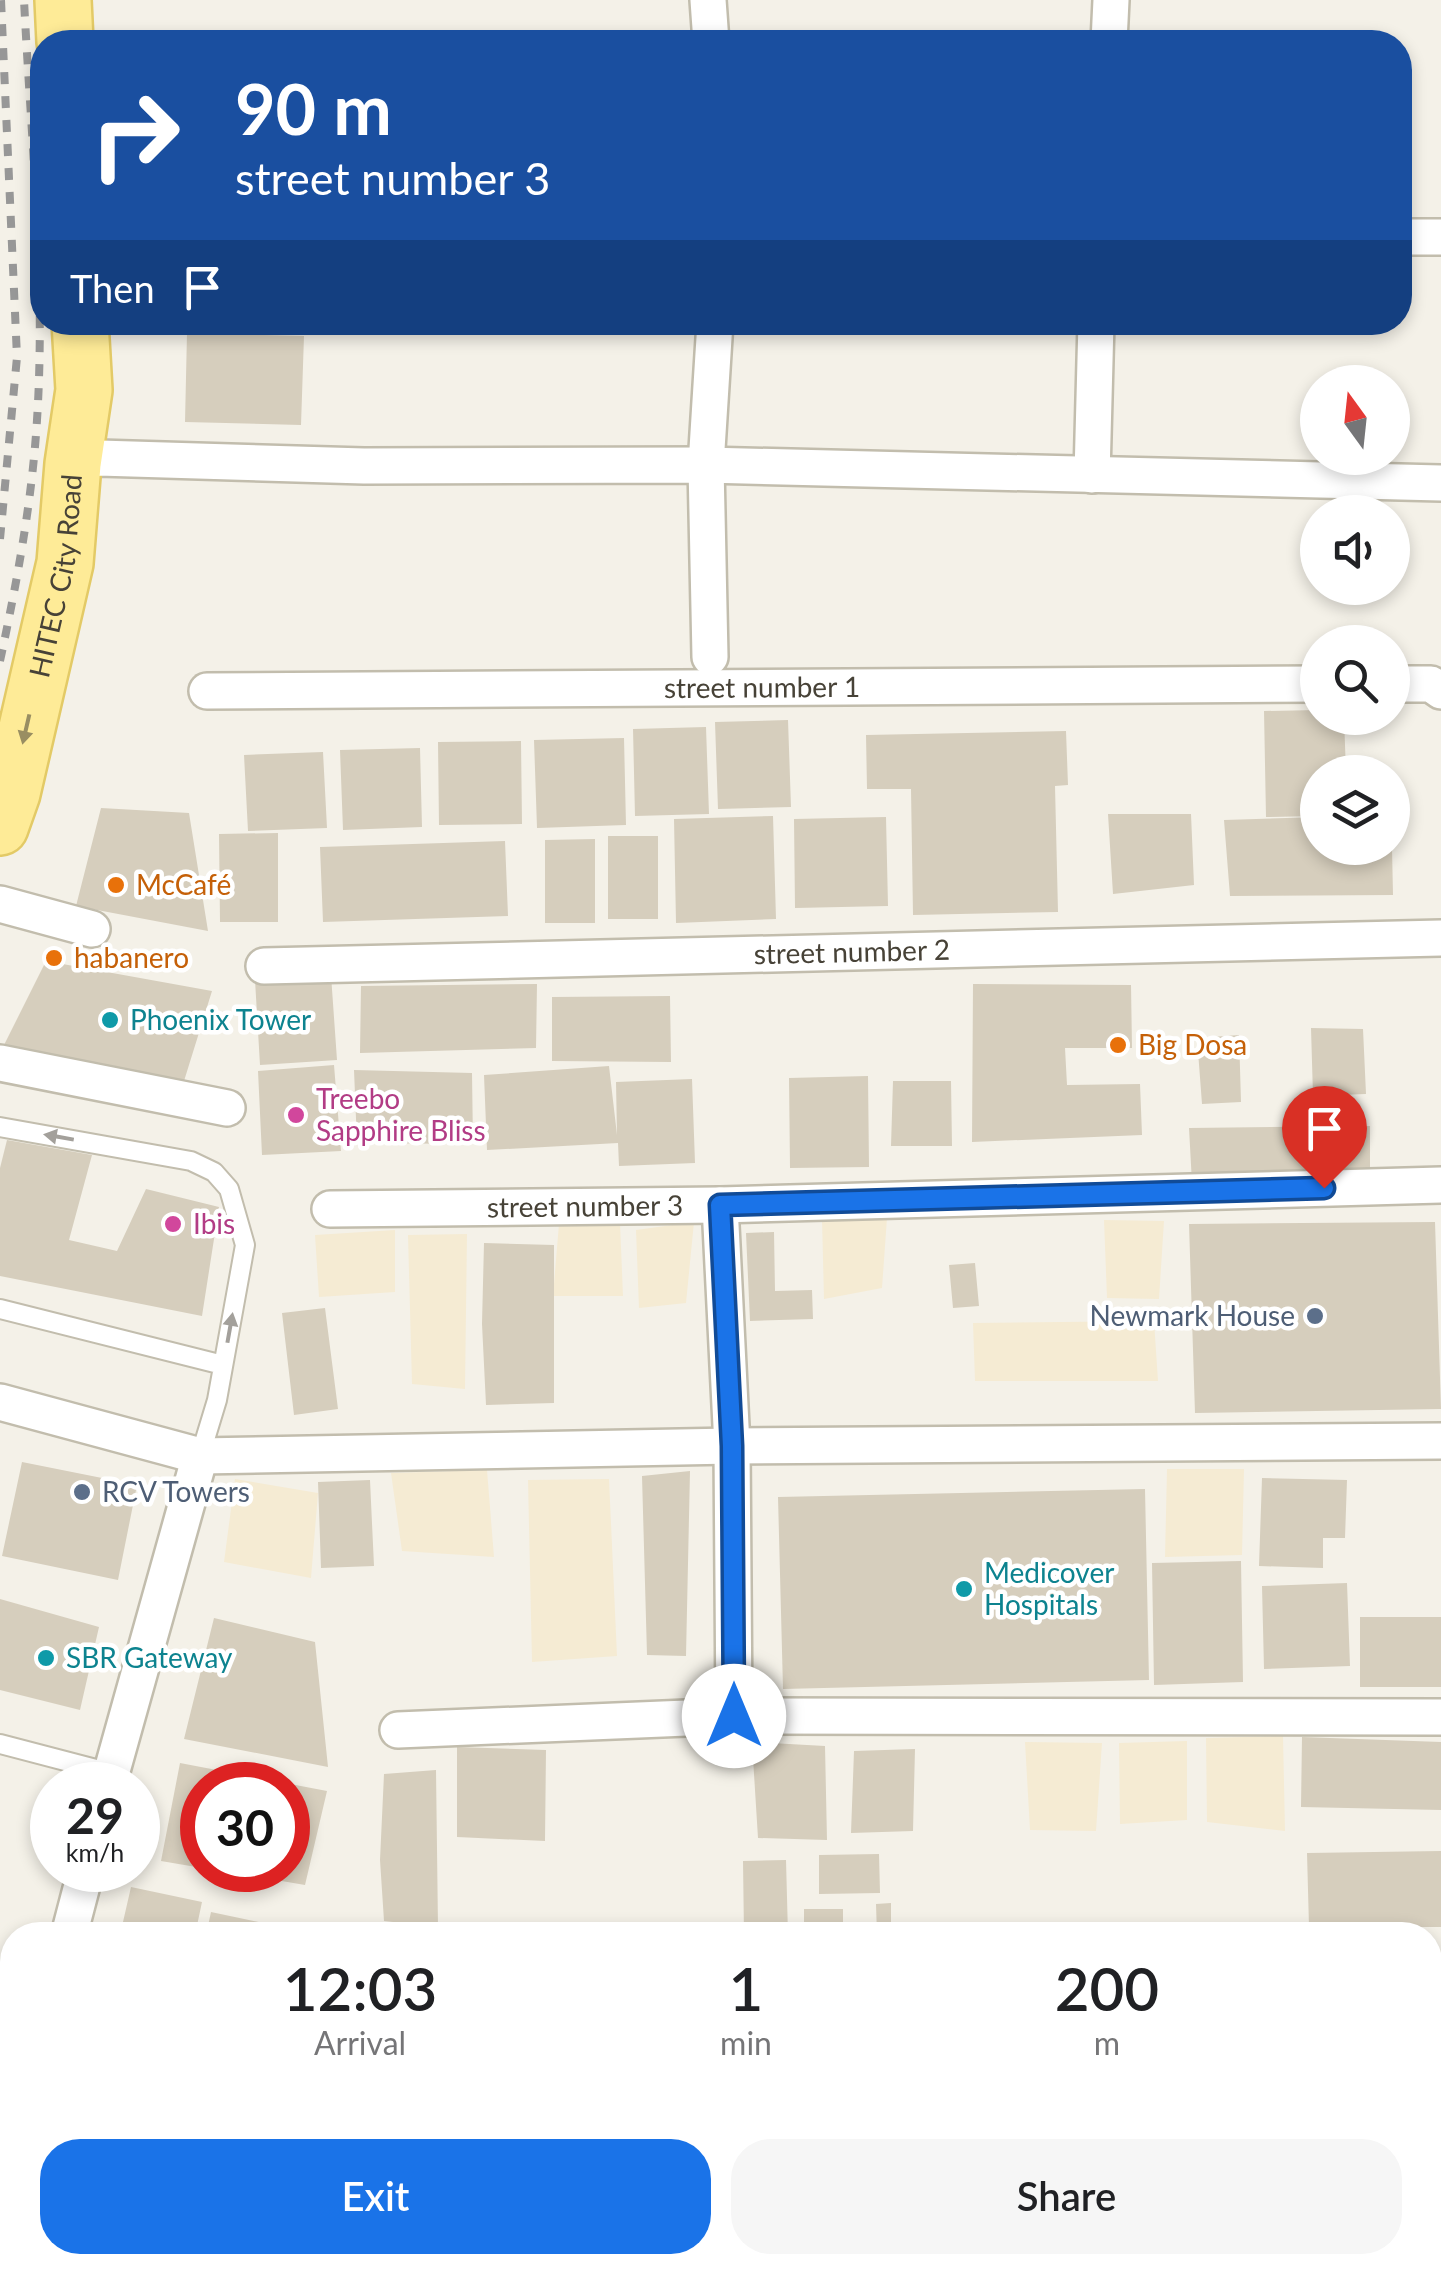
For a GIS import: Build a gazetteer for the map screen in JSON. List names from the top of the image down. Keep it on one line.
{"streets":{"main road":["HITEC City Road"],"street":["street number 1","street number 2","street number 3"]},"one_way":["HITEC City Road"],"places":["McCafé","habanero","Phoenix Tower","Big Dosa","Treebo Sapphire Bliss","Ibis","Newmark House","RCV Towers","Medicover Hospitals","SBR Gateway"],"north":"top","page":{"turn":["90 m","street number 3"],"then":"Then","speed":"29 km/h","limit":"30","eta":["12:03","Arrival","1","min","200","m"],"buttons":["Exit","Share"]}}
